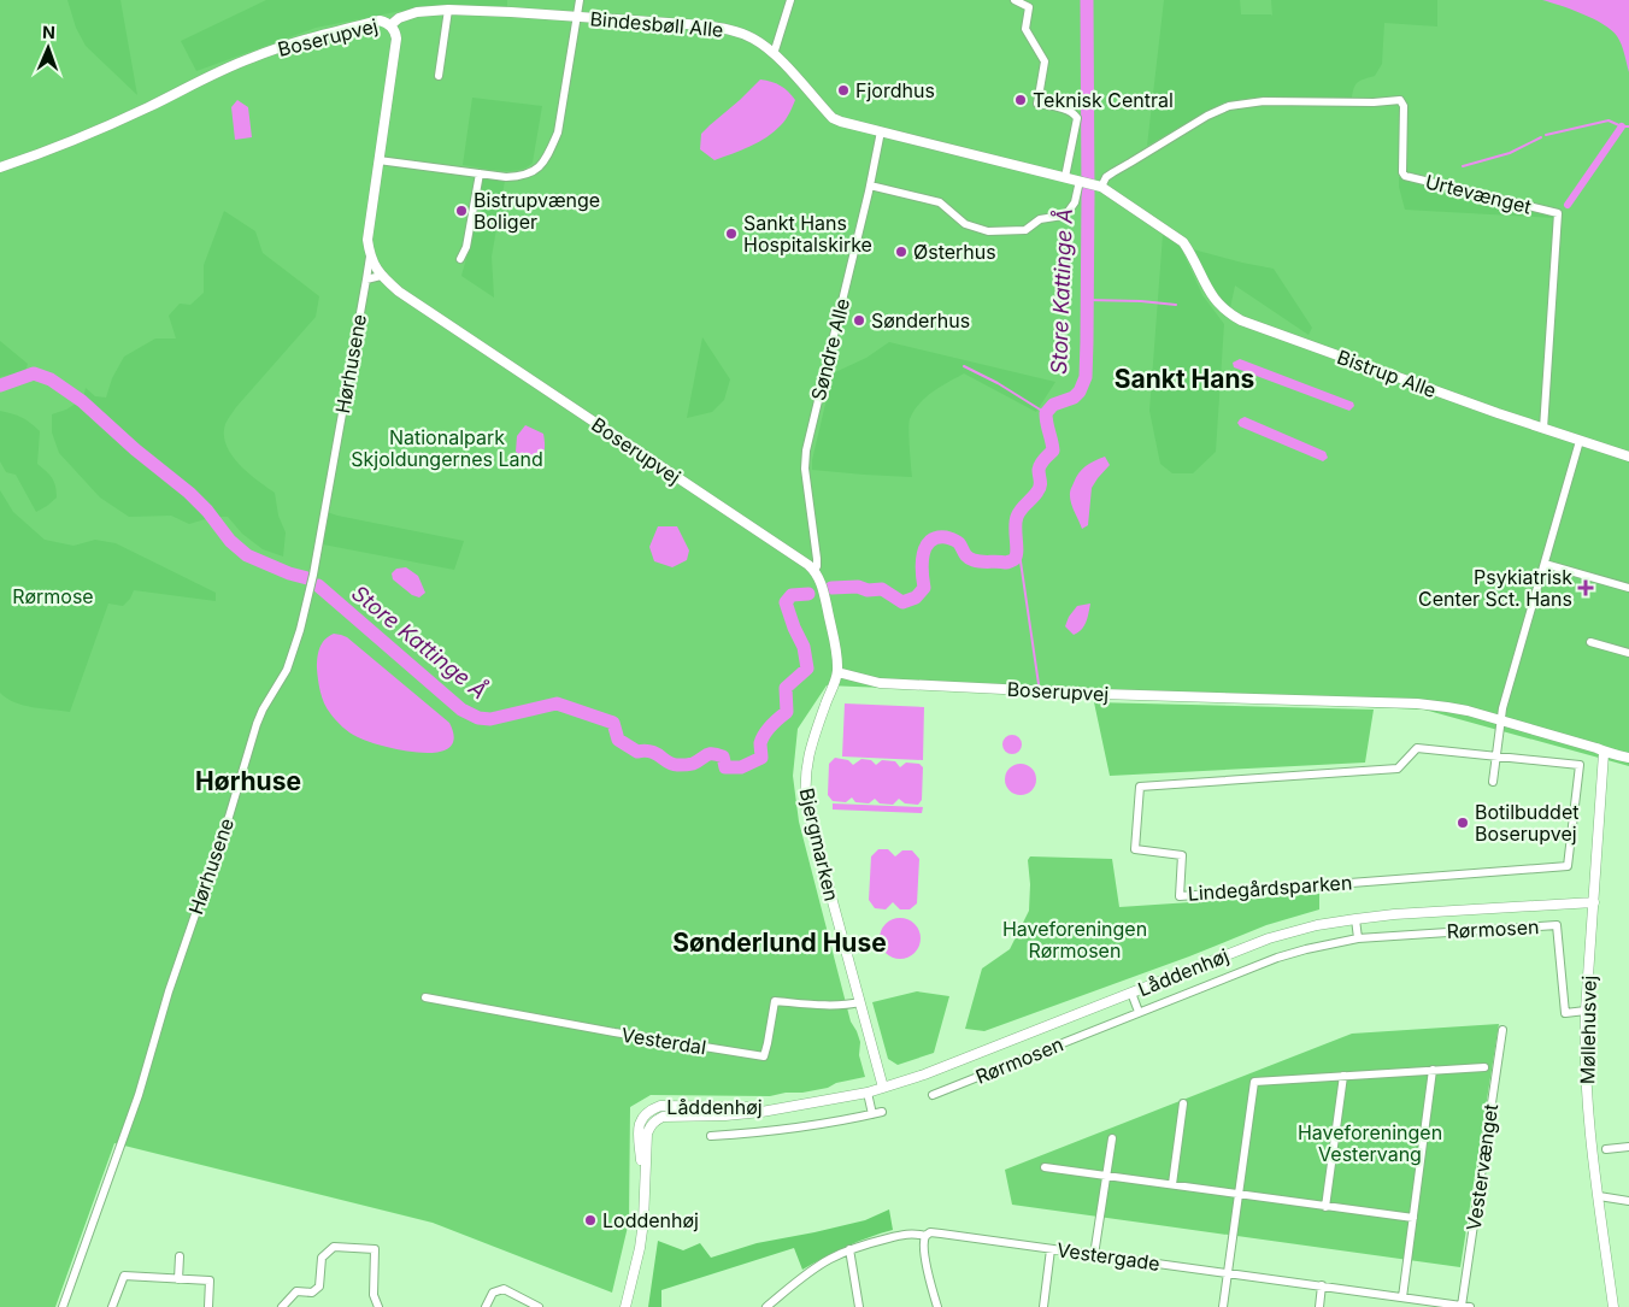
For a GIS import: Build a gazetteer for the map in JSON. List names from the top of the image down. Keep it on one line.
{"streets":{"street":["Bindesbøll Alle","Boserupvej","Urtevænget","Søndre Alle","Hørhusene","Bistrup Alle","Bjergmarken","Lindegårdsparken","Rørmosen","Låddenhøj","Møllehusvej","Vesterdal","Vestervænget","Vestergade"]},"crossings":[["Bindesbøll Alle","Boserupvej"],["Bindesbøll Alle","Urtevænget"],["Bindesbøll Alle","Søndre Alle"],["Bindesbøll Alle","Bistrup Alle"],["Boserupvej","Søndre Alle"],["Boserupvej","Hørhusene"],["Boserupvej","Bjergmarken"],["Boserupvej","Møllehusvej"],["Urtevænget","Bistrup Alle"],["Bjergmarken","Låddenhøj"],["Bjergmarken","Vesterdal"],["Rørmosen","Møllehusvej"],["Låddenhøj","Møllehusvej"],["Vestervænget","Vestergade"]],"districts":["Sankt Hans","Hørhuse","Sønderlund Huse"],"water":["Store Kattinge Å"],"parks":["Nationalpark Skjoldungernes Land","Rørmose","Haveforeningen Rørmosen","Haveforeningen Vestervang"],"places":{"other":["Fjordhus","Teknisk Central","Bistrupvænge Boliger","Sankt Hans Hospitalskirke","Østerhus","Sønderhus","Botilbuddet Boserupvej","Loddenhøj"],"health":["Psykiatrisk Center Sct. Hans"]},"north":"top"}
